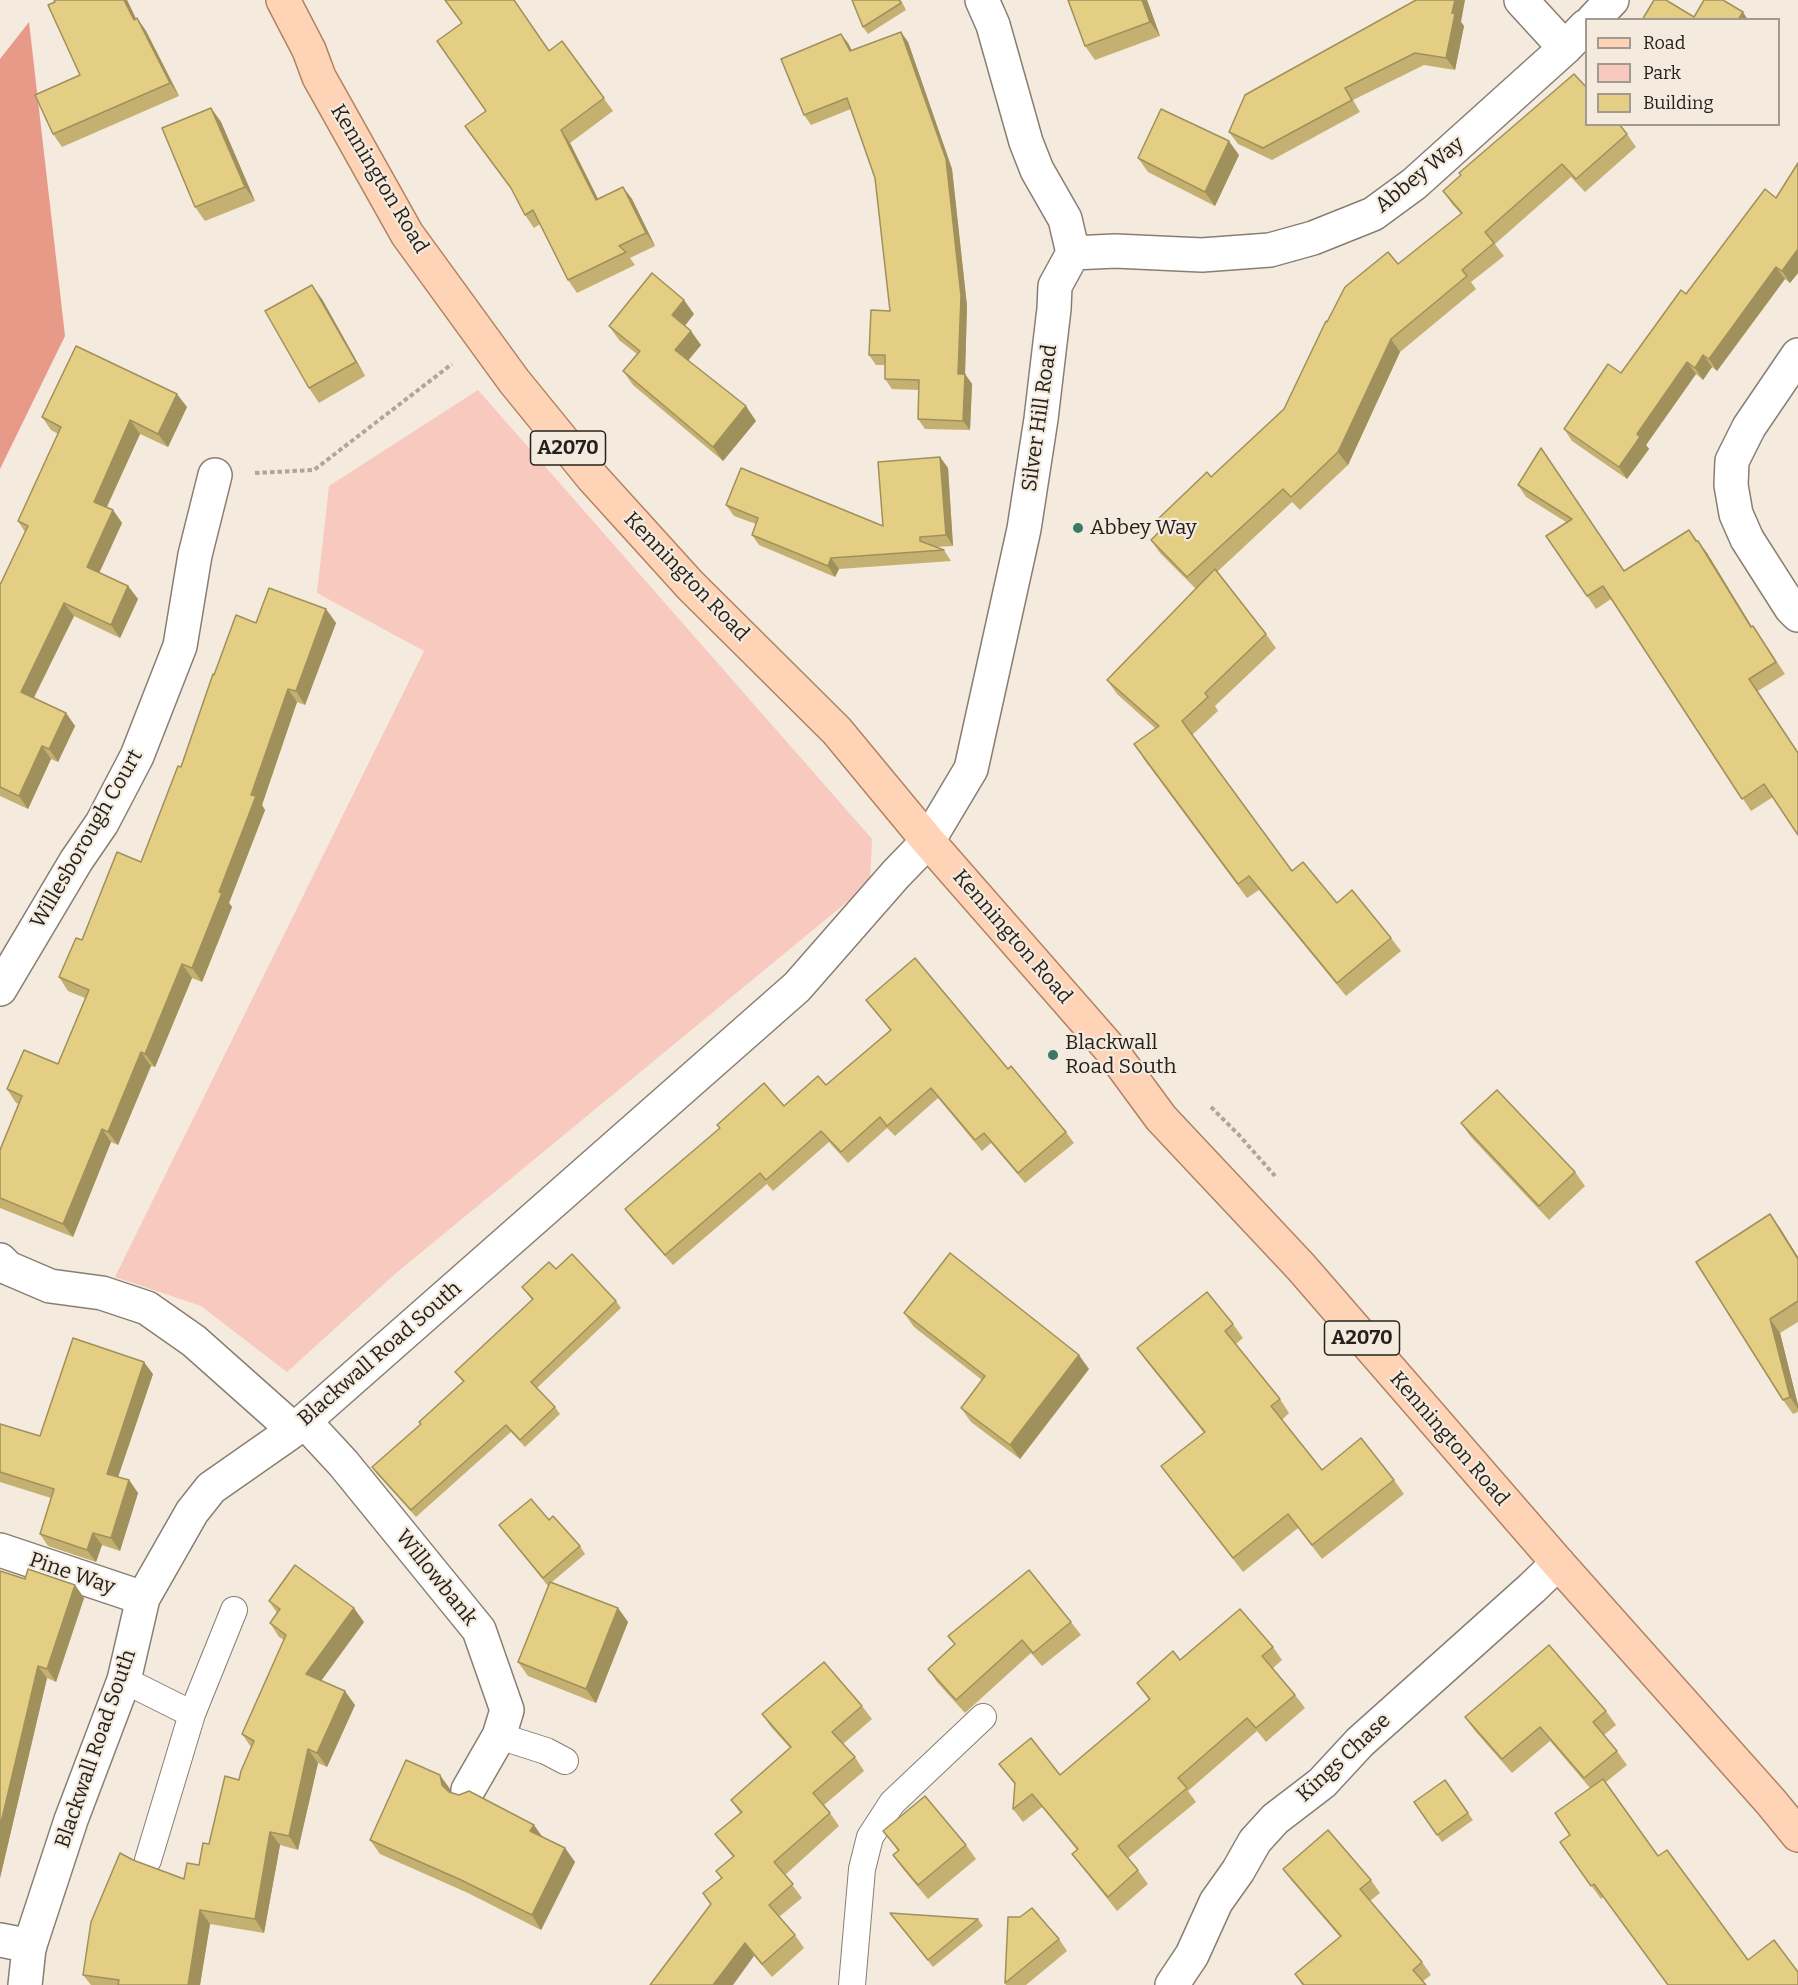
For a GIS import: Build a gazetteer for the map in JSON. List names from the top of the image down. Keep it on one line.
{"streets":{"main road":["Kennington Road","A2070"],"street":["Abbey Way","Silver Hill Road","Willesborough Court","Blackwall Road South","Pine Way","Willowbank","Kings Chase"]},"crossings":[["Abbey Way","Silver Hill Road"],["Kennington Road","Silver Hill Road"],["Kennington Road","Blackwall Road South"],["Kennington Road","Kings Chase"],["Silver Hill Road","Blackwall Road South"],["Blackwall Road South","Pine Way"],["Blackwall Road South","Willowbank"]],"places":["Abbey Way","Blackwall Road South"],"legend":["Road","Park","Building"]}
